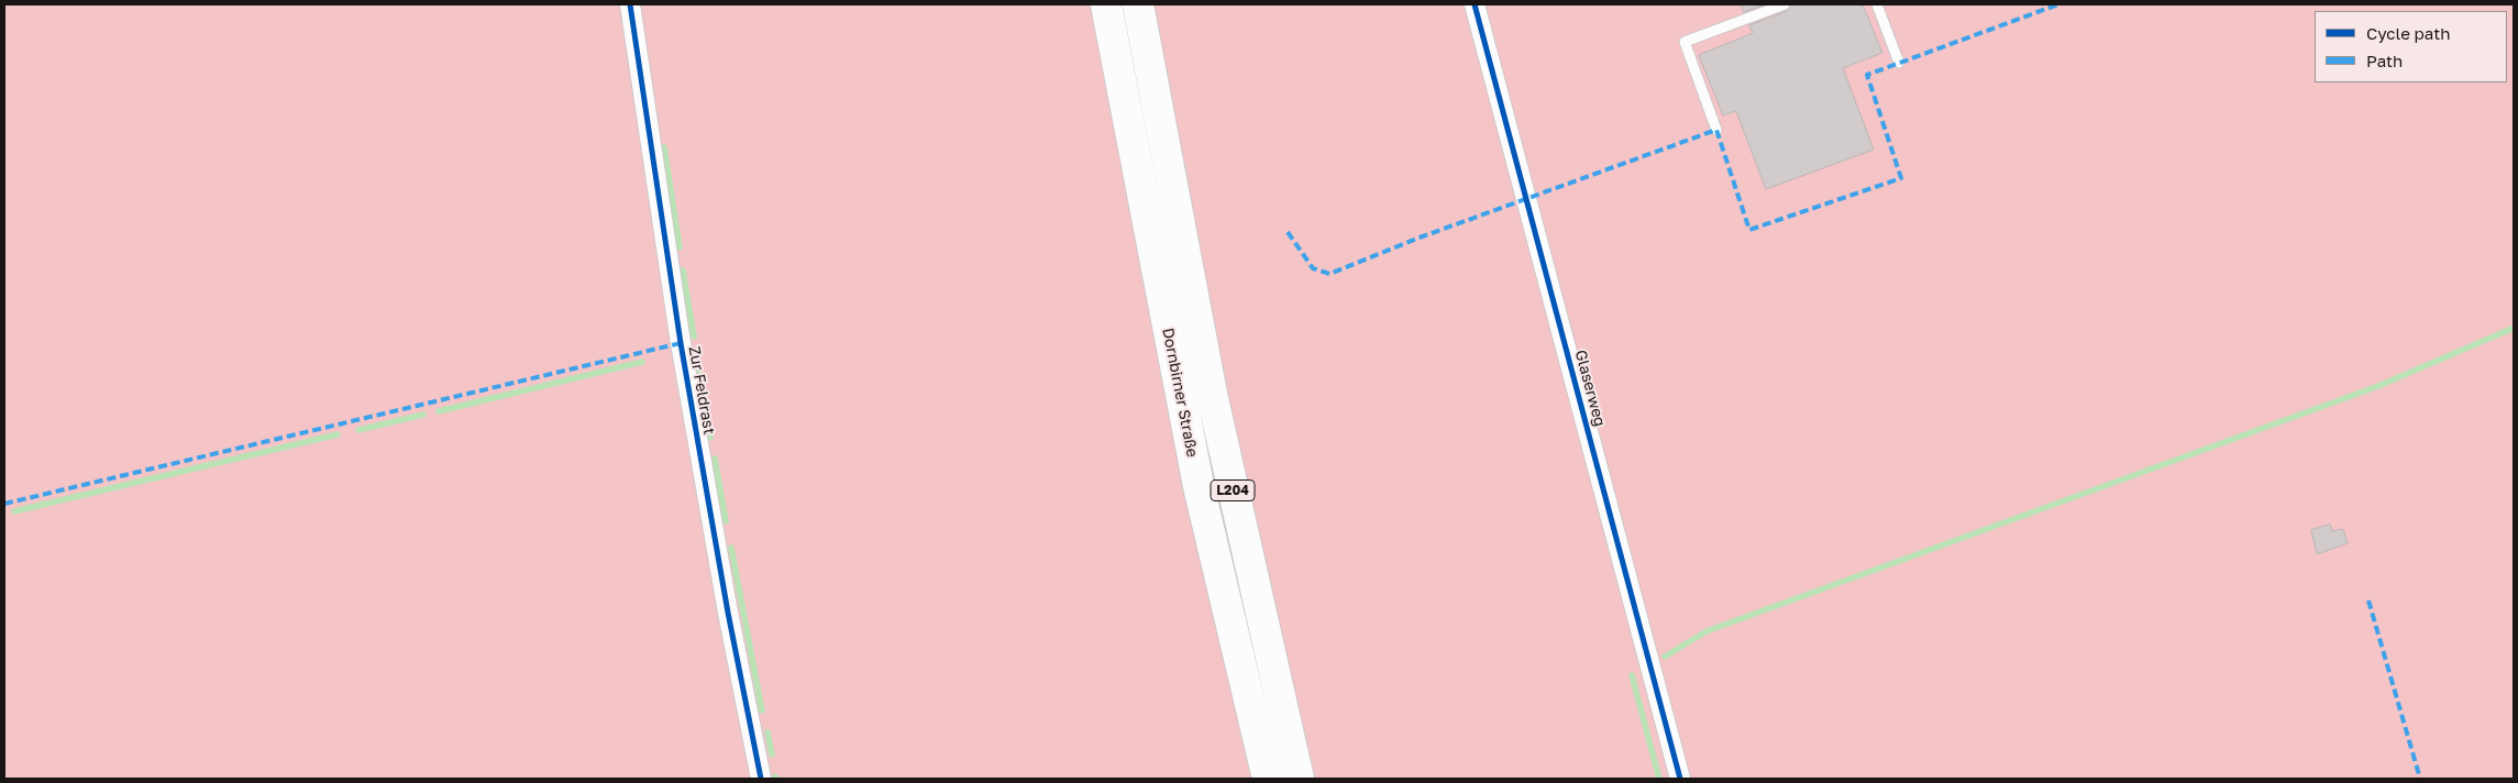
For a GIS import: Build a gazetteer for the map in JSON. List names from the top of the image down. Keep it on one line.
{"streets":{"main road":["Dornbirner Straße","L204"],"street":["Glaserweg","Zur Feldrast"]},"legend":["Cycle path","Path"]}
